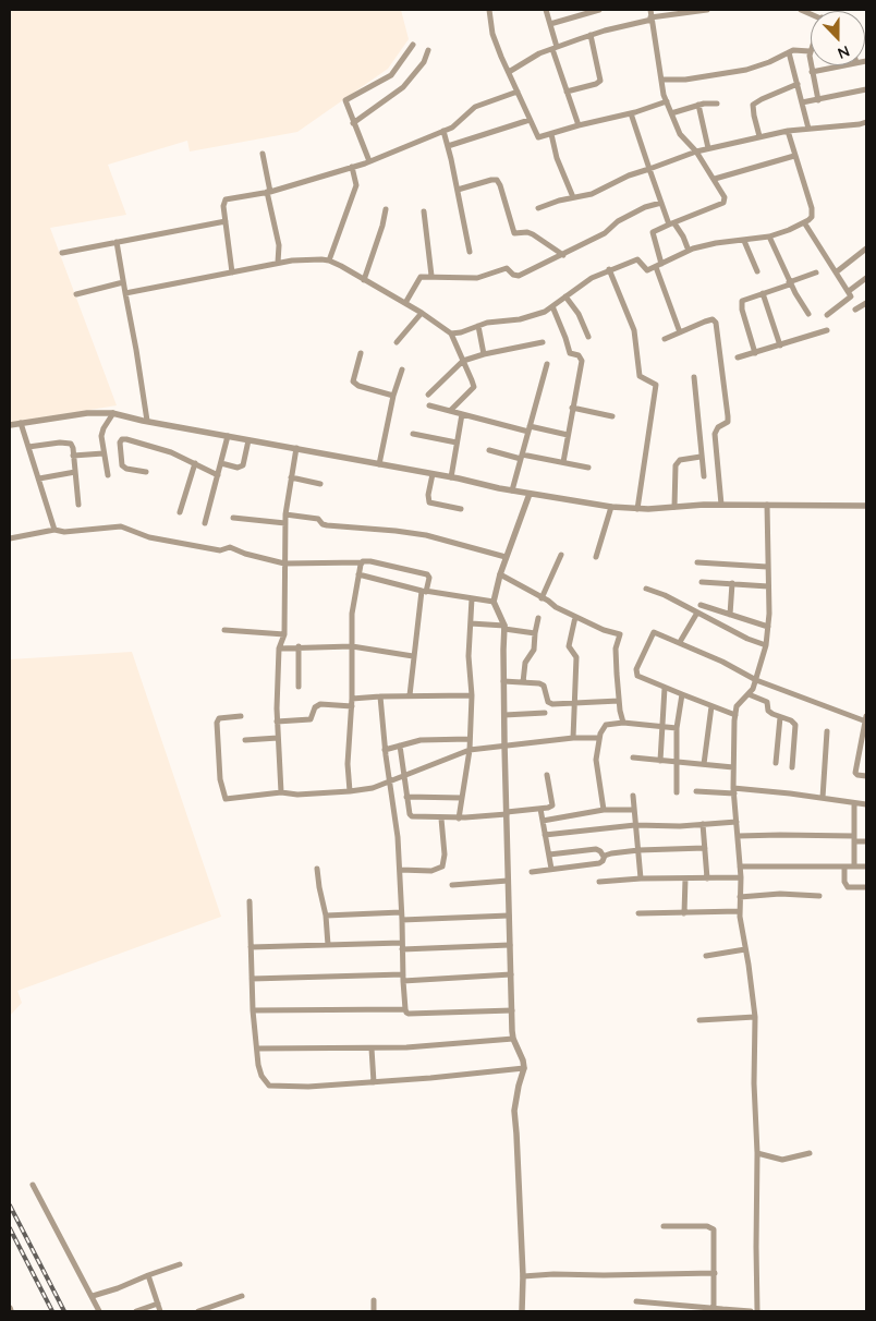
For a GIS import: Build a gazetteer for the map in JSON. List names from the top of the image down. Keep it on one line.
{"north":"bottom"}
